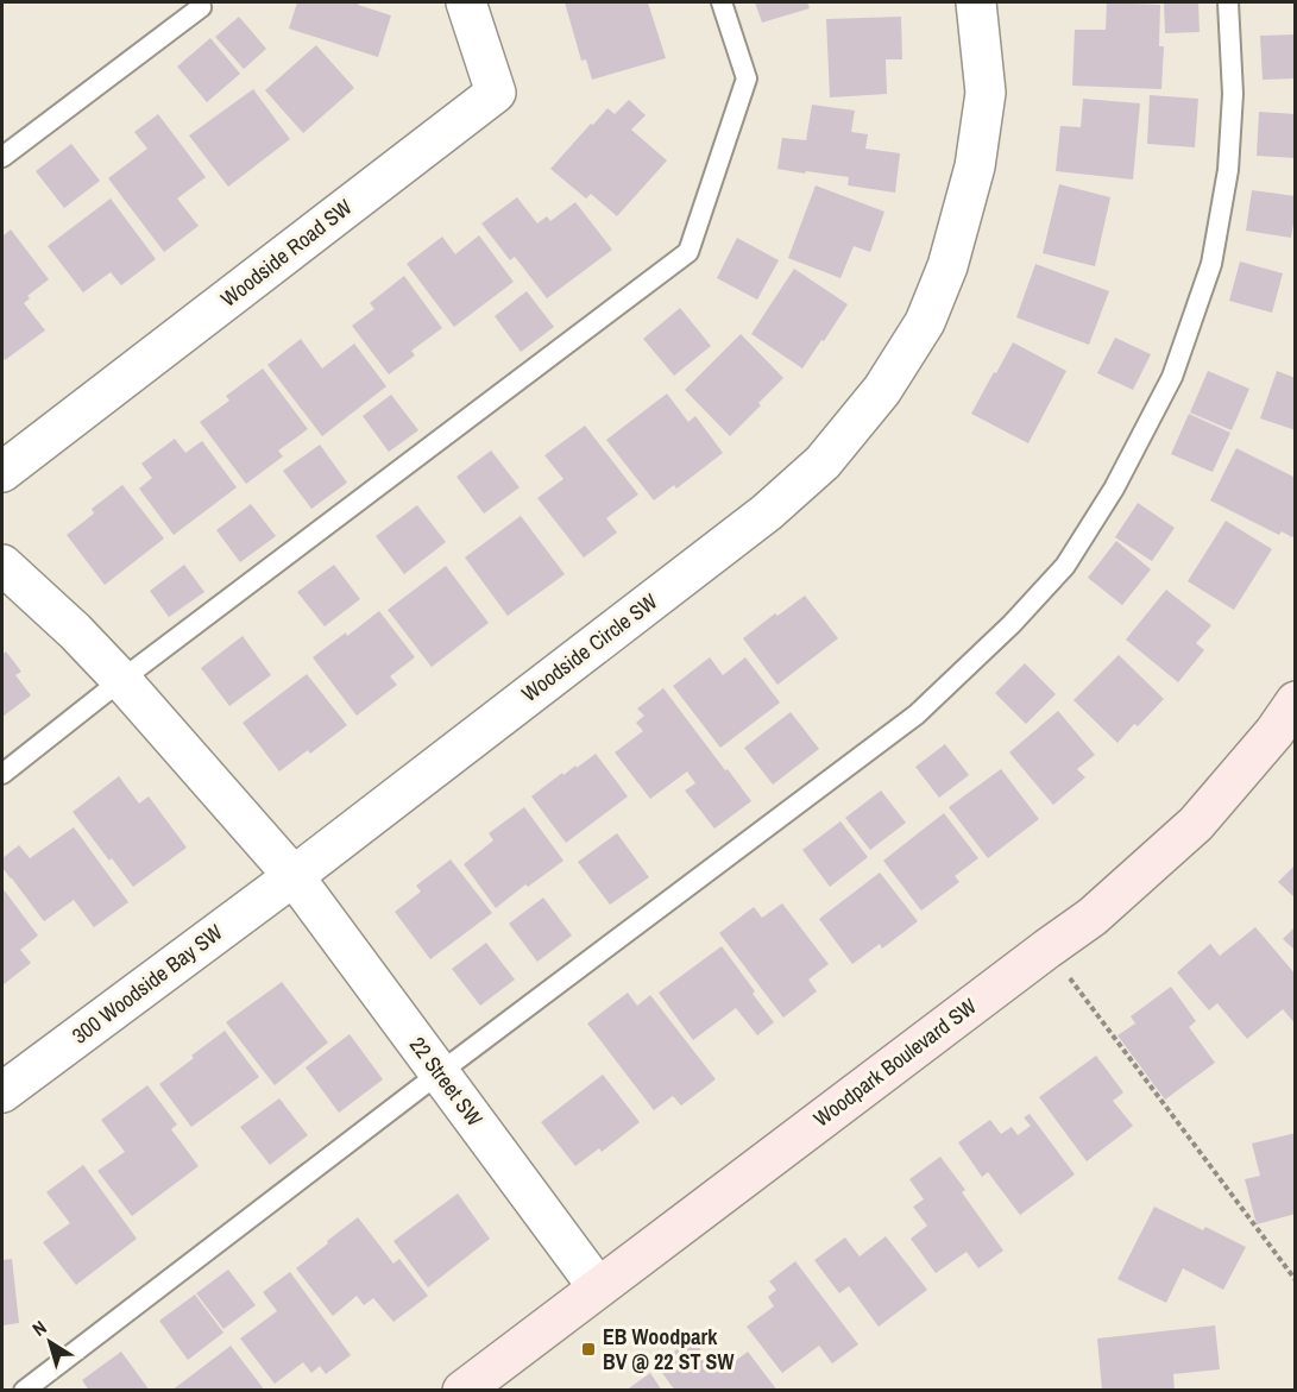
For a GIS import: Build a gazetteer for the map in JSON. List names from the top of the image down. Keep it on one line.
{"streets":{"street":["Woodside Road SW","Woodside Circle SW","300 Woodside Bay SW","Woodpark Boulevard SW","22 Street SW"]},"crossings":[["Woodside Circle SW","300 Woodside Bay SW"],["Woodside Circle SW","22 Street SW"],["300 Woodside Bay SW","22 Street SW"],["Woodpark Boulevard SW","22 Street SW"]],"places":{"transit":["EB Woodpark BV @ 22 ST SW"]},"north":"top left"}
